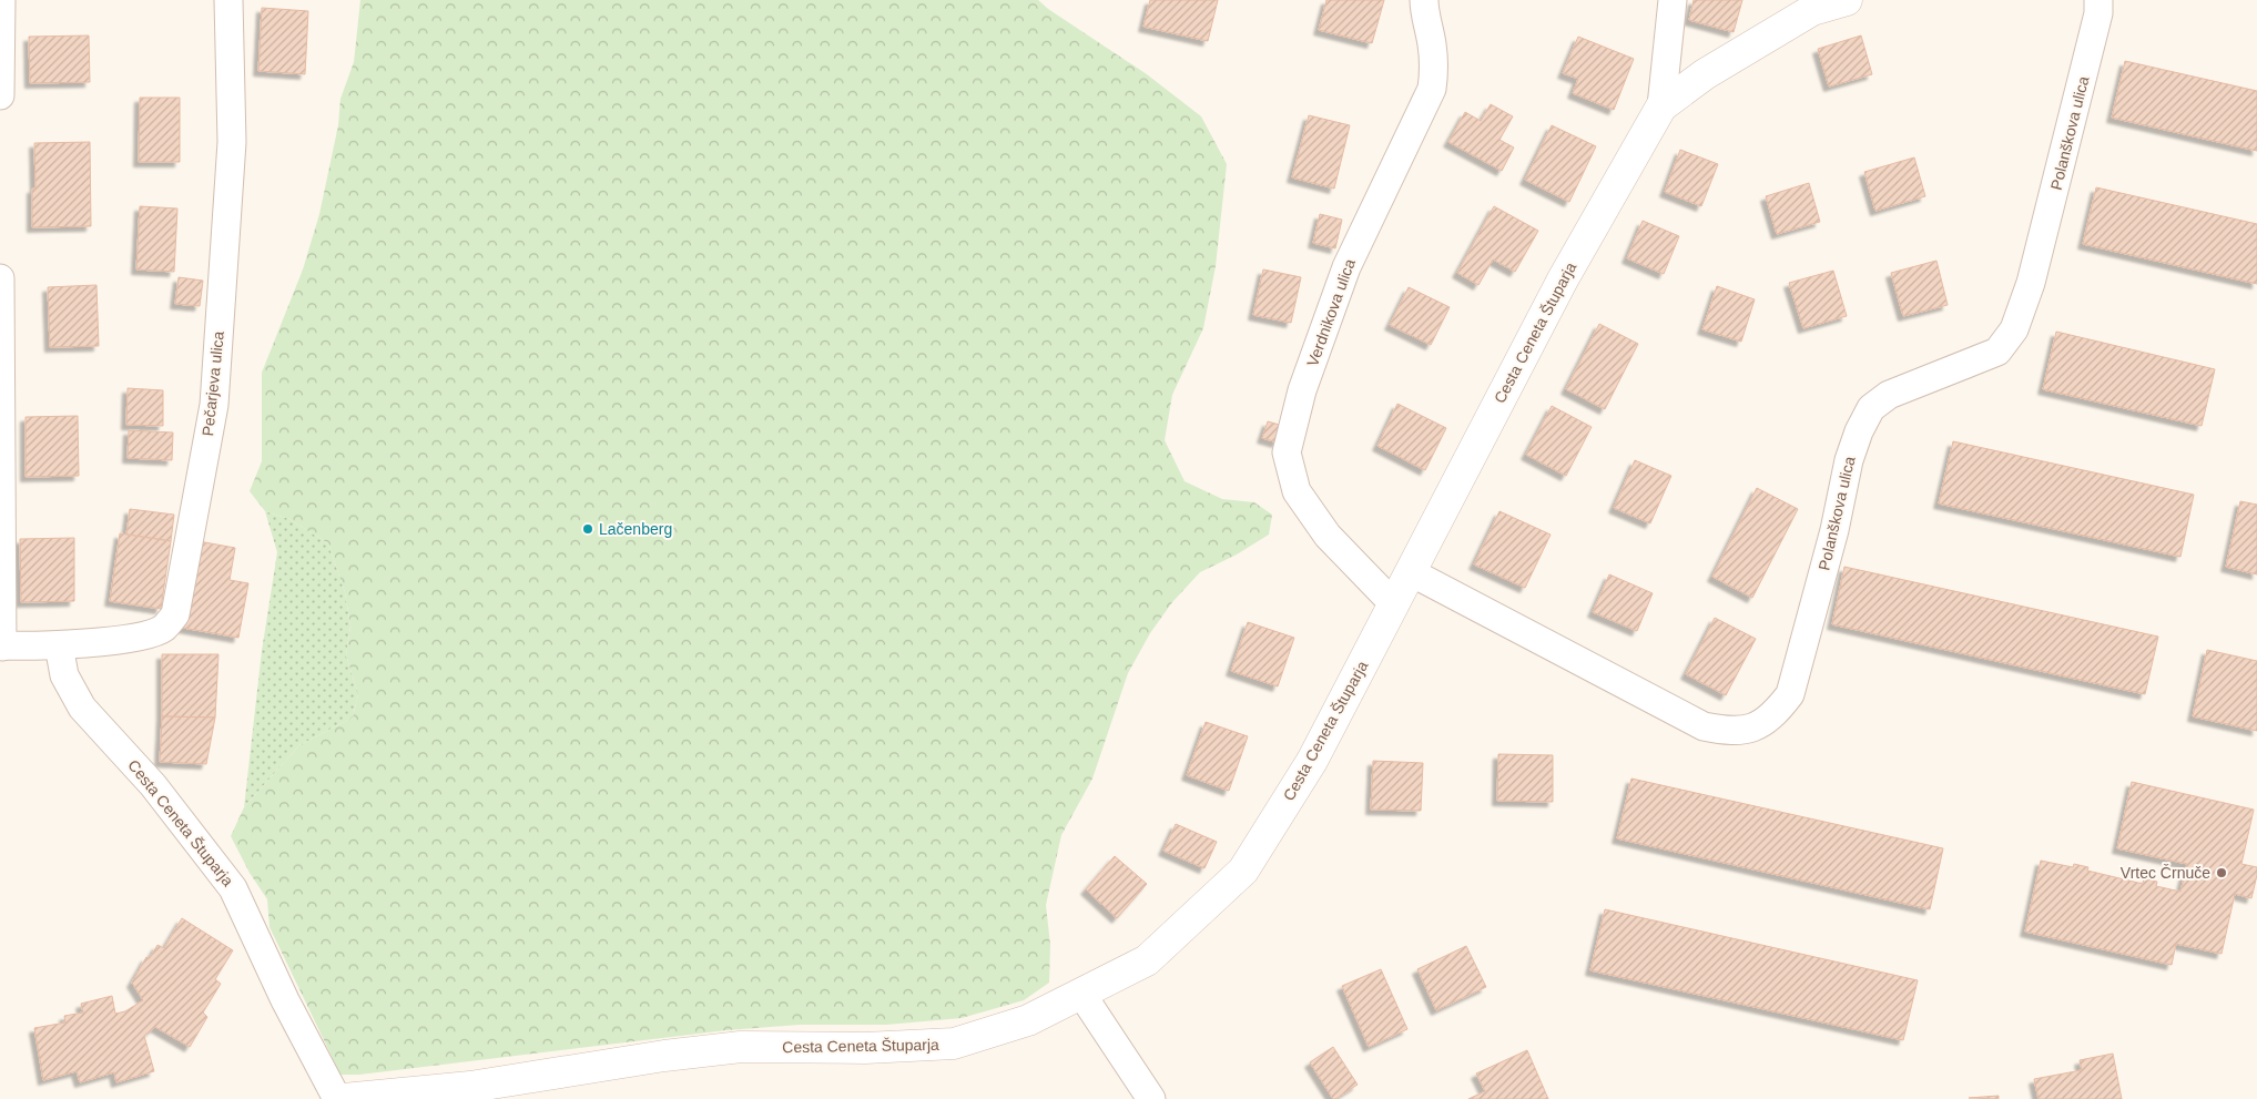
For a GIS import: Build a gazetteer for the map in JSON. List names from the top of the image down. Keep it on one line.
{"streets":{"street":["Polanškova ulica","Verdnikova ulica","Cesta Ceneta Štuparja","Pečarjeva ulica"]},"crossings":[["Polanškova ulica","Cesta Ceneta Štuparja"],["Verdnikova ulica","Cesta Ceneta Štuparja"],["Cesta Ceneta Štuparja","Pečarjeva ulica"]],"places":["Lačenberg","Vrtec Črnuče"]}
